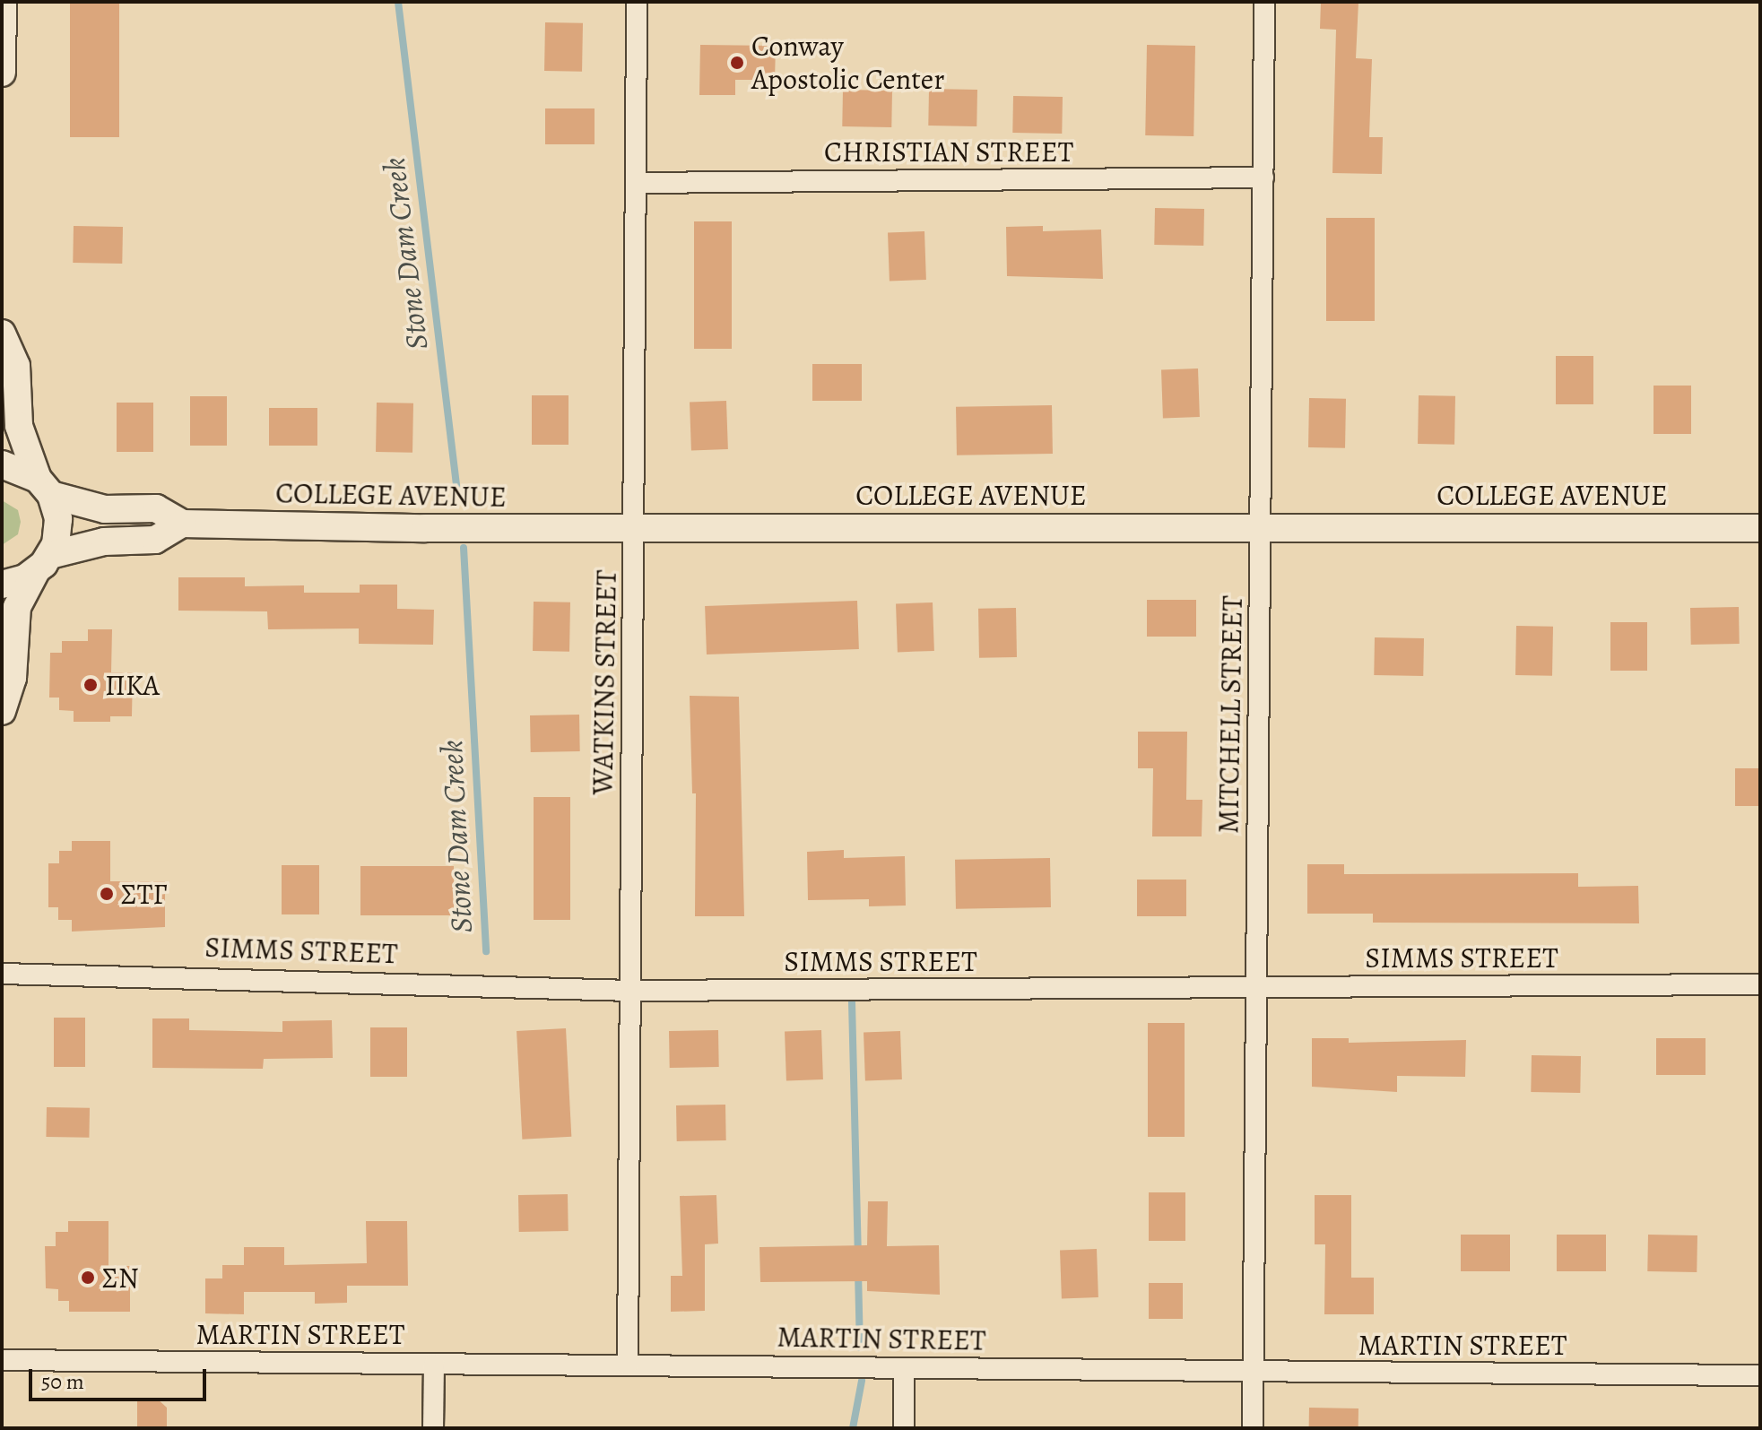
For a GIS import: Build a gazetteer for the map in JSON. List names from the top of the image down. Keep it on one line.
{"streets":{"street":["CHRISTIAN STREET","COLLEGE AVENUE","WATKINS STREET","MITCHELL STREET","SIMMS STREET","MARTIN STREET"]},"crossings":[["CHRISTIAN STREET","WATKINS STREET"],["CHRISTIAN STREET","MITCHELL STREET"],["COLLEGE AVENUE","WATKINS STREET"],["COLLEGE AVENUE","MITCHELL STREET"],["WATKINS STREET","SIMMS STREET"],["WATKINS STREET","MARTIN STREET"],["MITCHELL STREET","SIMMS STREET"],["MITCHELL STREET","MARTIN STREET"]],"water":["Stone Dam Creek"],"places":["Conway Apostolic Center","ΠΚΑ","ΣΤΓ","ΣΝ"],"scale_bar":"50 m"}
